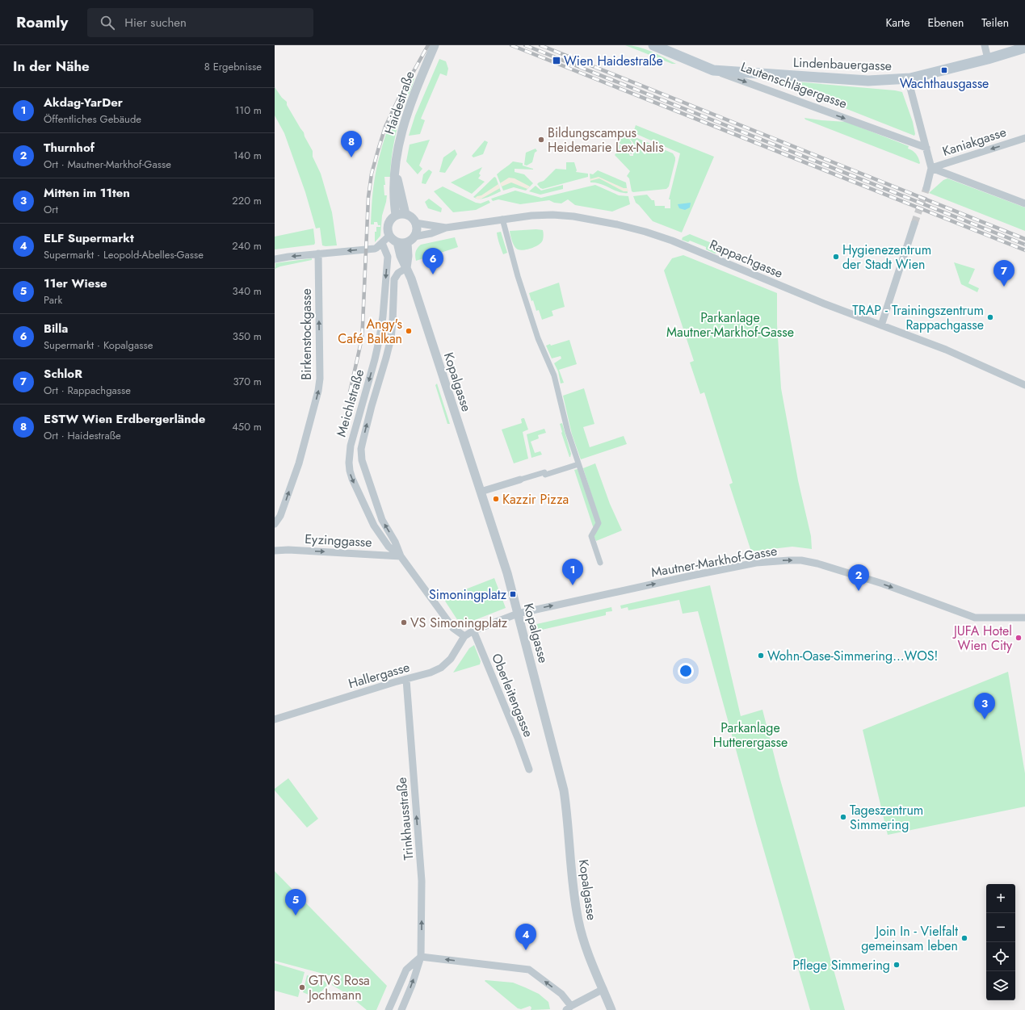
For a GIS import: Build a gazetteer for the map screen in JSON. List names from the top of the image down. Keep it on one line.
{"streets":{"main road":["Lindenbauergasse","Lautenschlägergasse"],"street":["Haidestraße","Kaniakgasse","Rappachgasse","Birkenstockgasse","Kopalgasse","Meichlstraße","Eyzinggasse","Mautner-Markhof-Gasse","Hallergasse","Oberleitengasse","Trinkhausstraße"]},"crossings":[["Lindenbauergasse","Lautenschlägergasse"],["Haidestraße","Rappachgasse"],["Haidestraße","Kopalgasse"],["Rappachgasse","Kopalgasse"],["Kopalgasse","Meichlstraße"],["Kopalgasse","Mautner-Markhof-Gasse"],["Meichlstraße","Eyzinggasse"],["Meichlstraße","Hallergasse"],["Hallergasse","Oberleitengasse"],["Hallergasse","Trinkhausstraße"]],"one_way":["Lautenschlägergasse","Kaniakgasse","Birkenstockgasse","Eyzinggasse","Mautner-Markhof-Gasse","Trinkhausstraße"],"parks":["Parkanlage Mautner-Markhof-Gasse","Parkanlage Hutterergasse"],"places":{"transit":["Wien Haidestraße","Wachthausgasse","Simoningplatz"],"other":["Bildungscampus Heidemarie Lex-Nalis","Hygienezentrum der Stadt Wien","TRAP - Trainingszentrum Rappachgasse","Angy's Café Balkan","Kazzir Pizza","VS Simoningplatz","JUFA Hotel Wien City","Wohn-Oase-Simmering...WOS!","Tageszentrum Simmering","Join In - Vielfalt gemeinsam leben","Pflege Simmering","GTVS Rosa Jochmann"]},"page":{"header":"Roamly","search":"Hier suchen","nav":["Karte","Ebenen","Teilen"],"heading":["In der Nähe","8 Ergebnisse"],"list":[{"mark":"1","name":"Akdag-YarDer","note":"Öffentliches Gebäude","value":"110 m"},{"mark":"2","name":"Thurnhof","note":"Ort · Mautner-Markhof-Gasse","value":"140 m"},{"mark":"3","name":"Mitten im 11ten","note":"Ort","value":"220 m"},{"mark":"4","name":"ELF Supermarkt","note":"Supermarkt · Leopold-Abelles-Gasse","value":"240 m"},{"mark":"5","name":"11er Wiese","note":"Park","value":"340 m"},{"mark":"6","name":"Billa","note":"Supermarkt · Kopalgasse","value":"350 m"},{"mark":"7","name":"SchloR","note":"Ort · Rappachgasse","value":"370 m"},{"mark":"8","name":"ESTW Wien Erdbergerlände","note":"Ort · Haidestraße","value":"450 m"}],"pins":["8","6","7","1","2","3","5","4"],"map_buttons":["+","−"]}}
